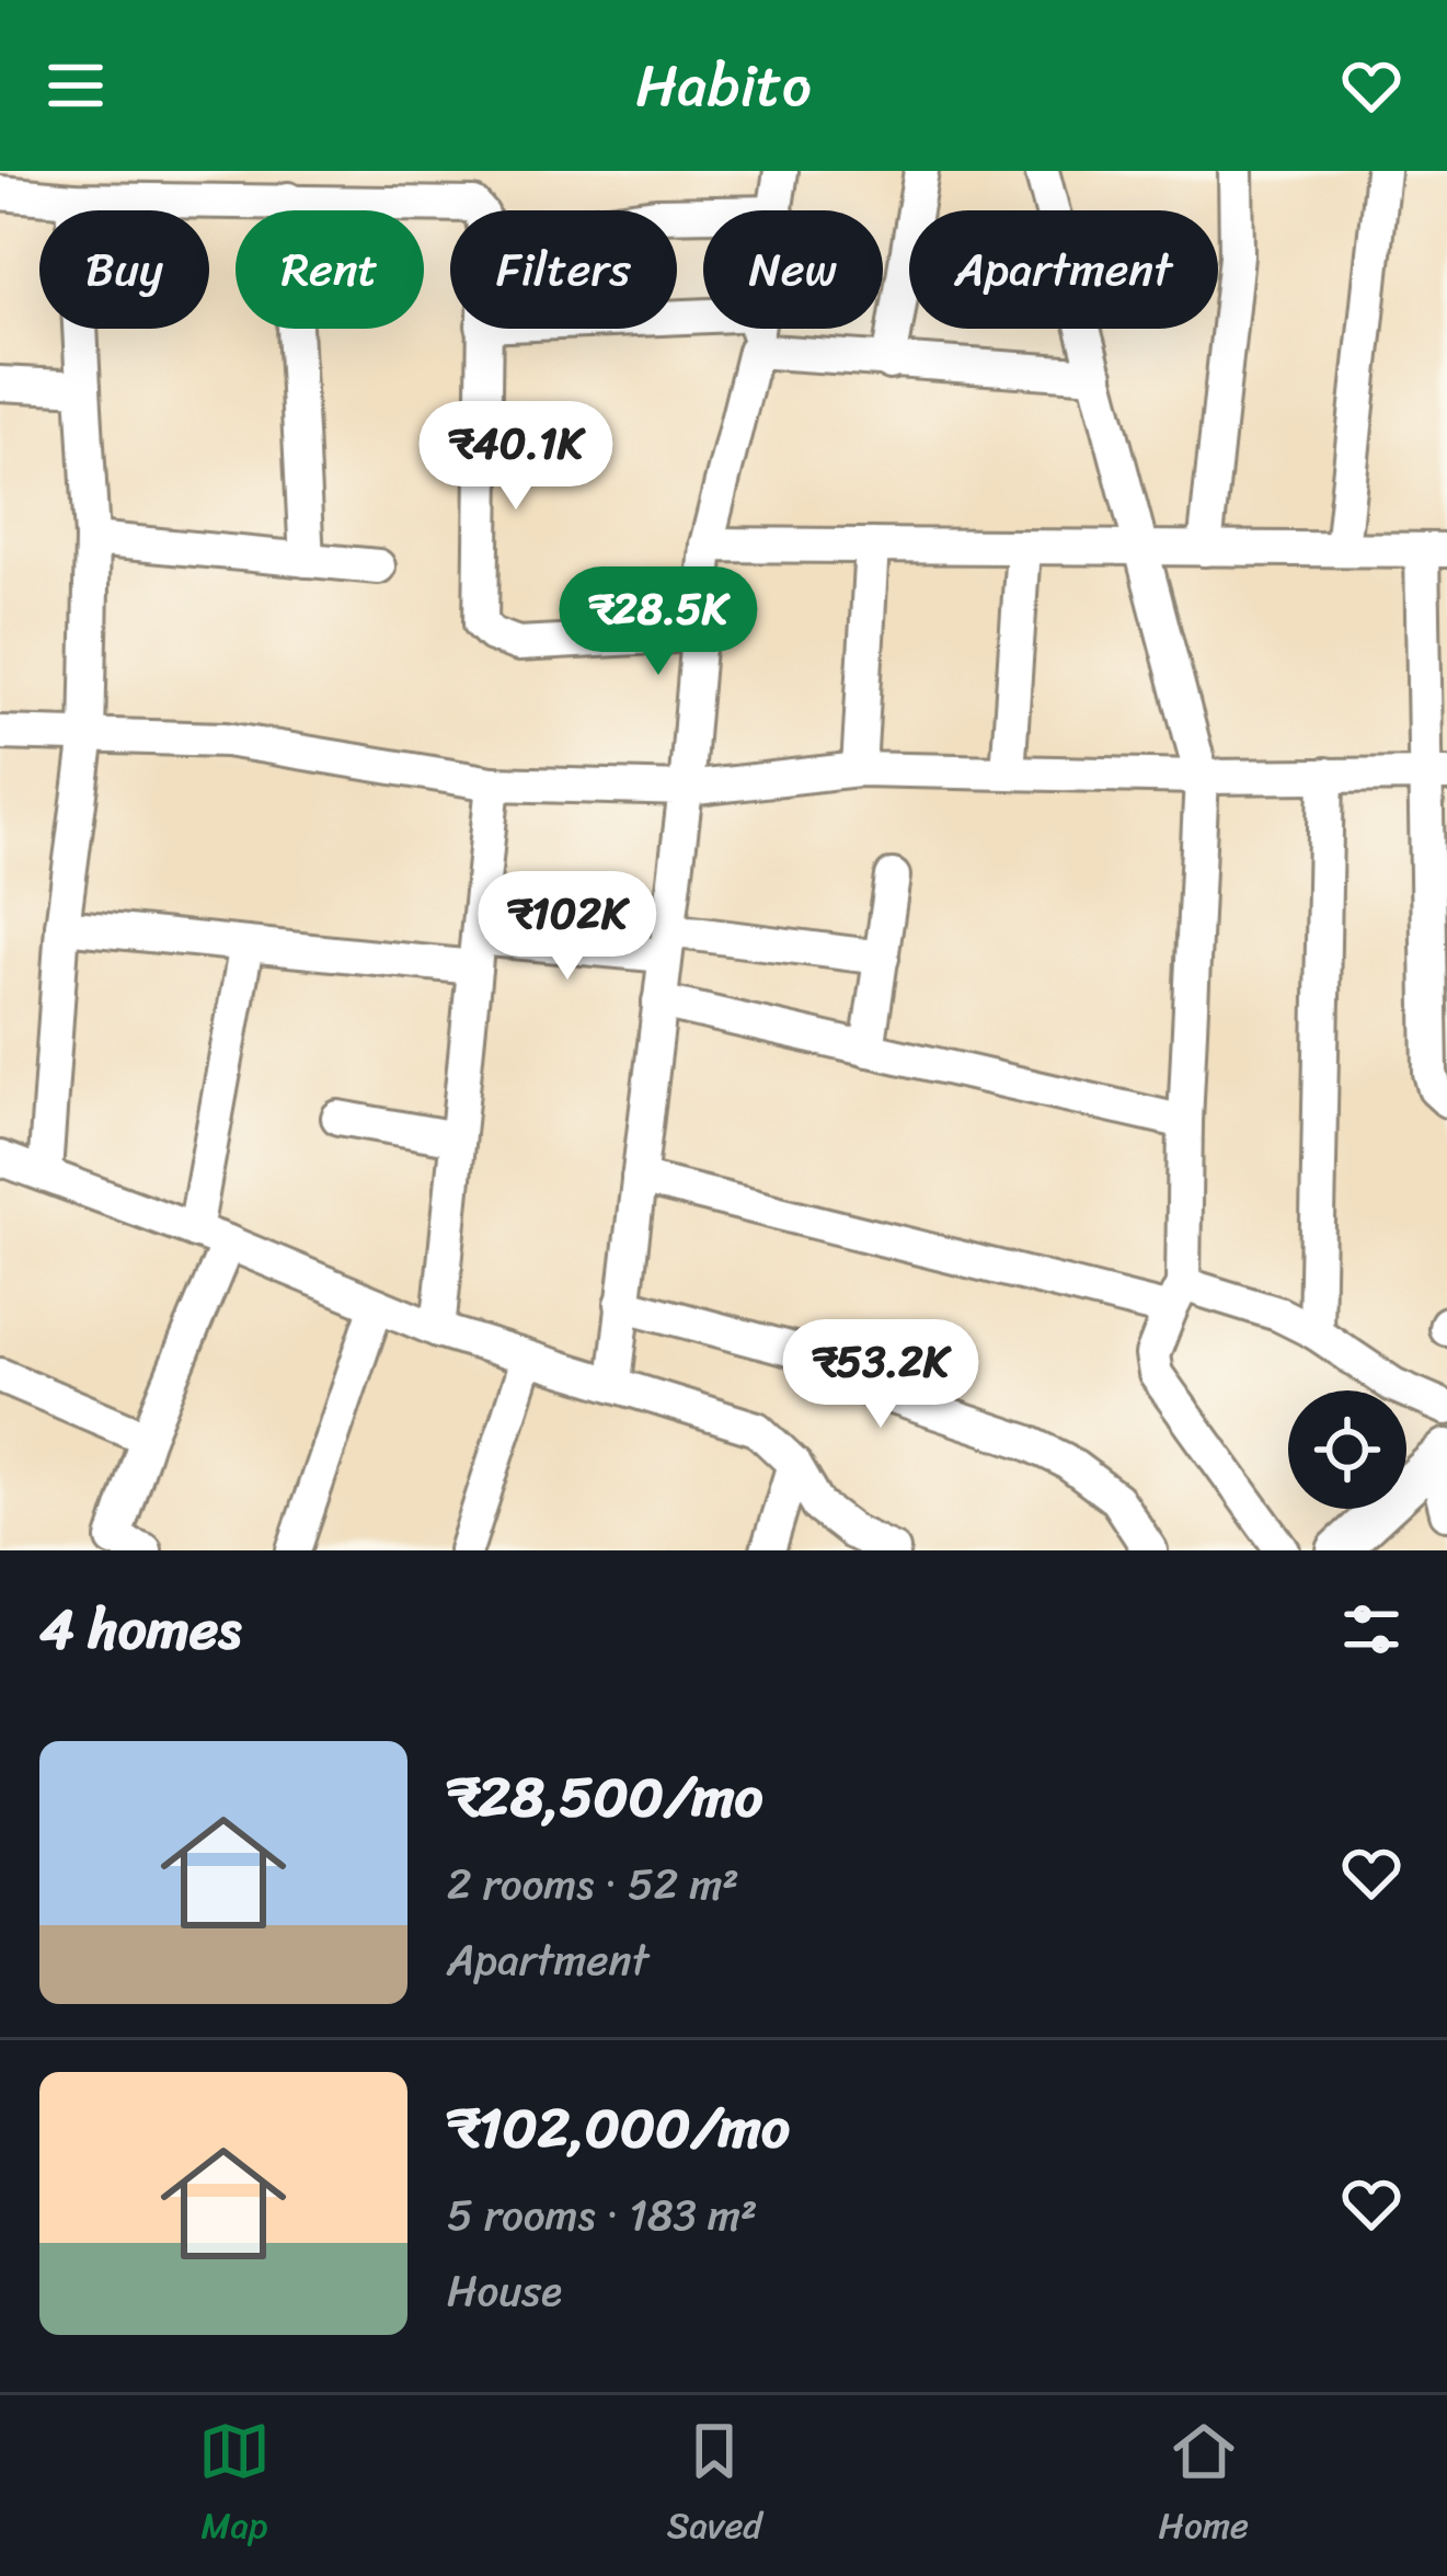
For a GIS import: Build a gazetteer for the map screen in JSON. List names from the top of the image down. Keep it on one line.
{"page":{"header":"Habito","chip":["Buy","Rent","Filters","New","Apartment"],"price":["₹40.1K","₹28.5K","₹102K","₹53.2K"],"heading":"4 homes","list":[{"name":"₹28,500/mo","note":"2 rooms · 52 m² · Apartment"},{"name":"₹102,000/mo","note":"5 rooms · 183 m² · House"}],"tabs":["Map","Saved","Home"]}}
